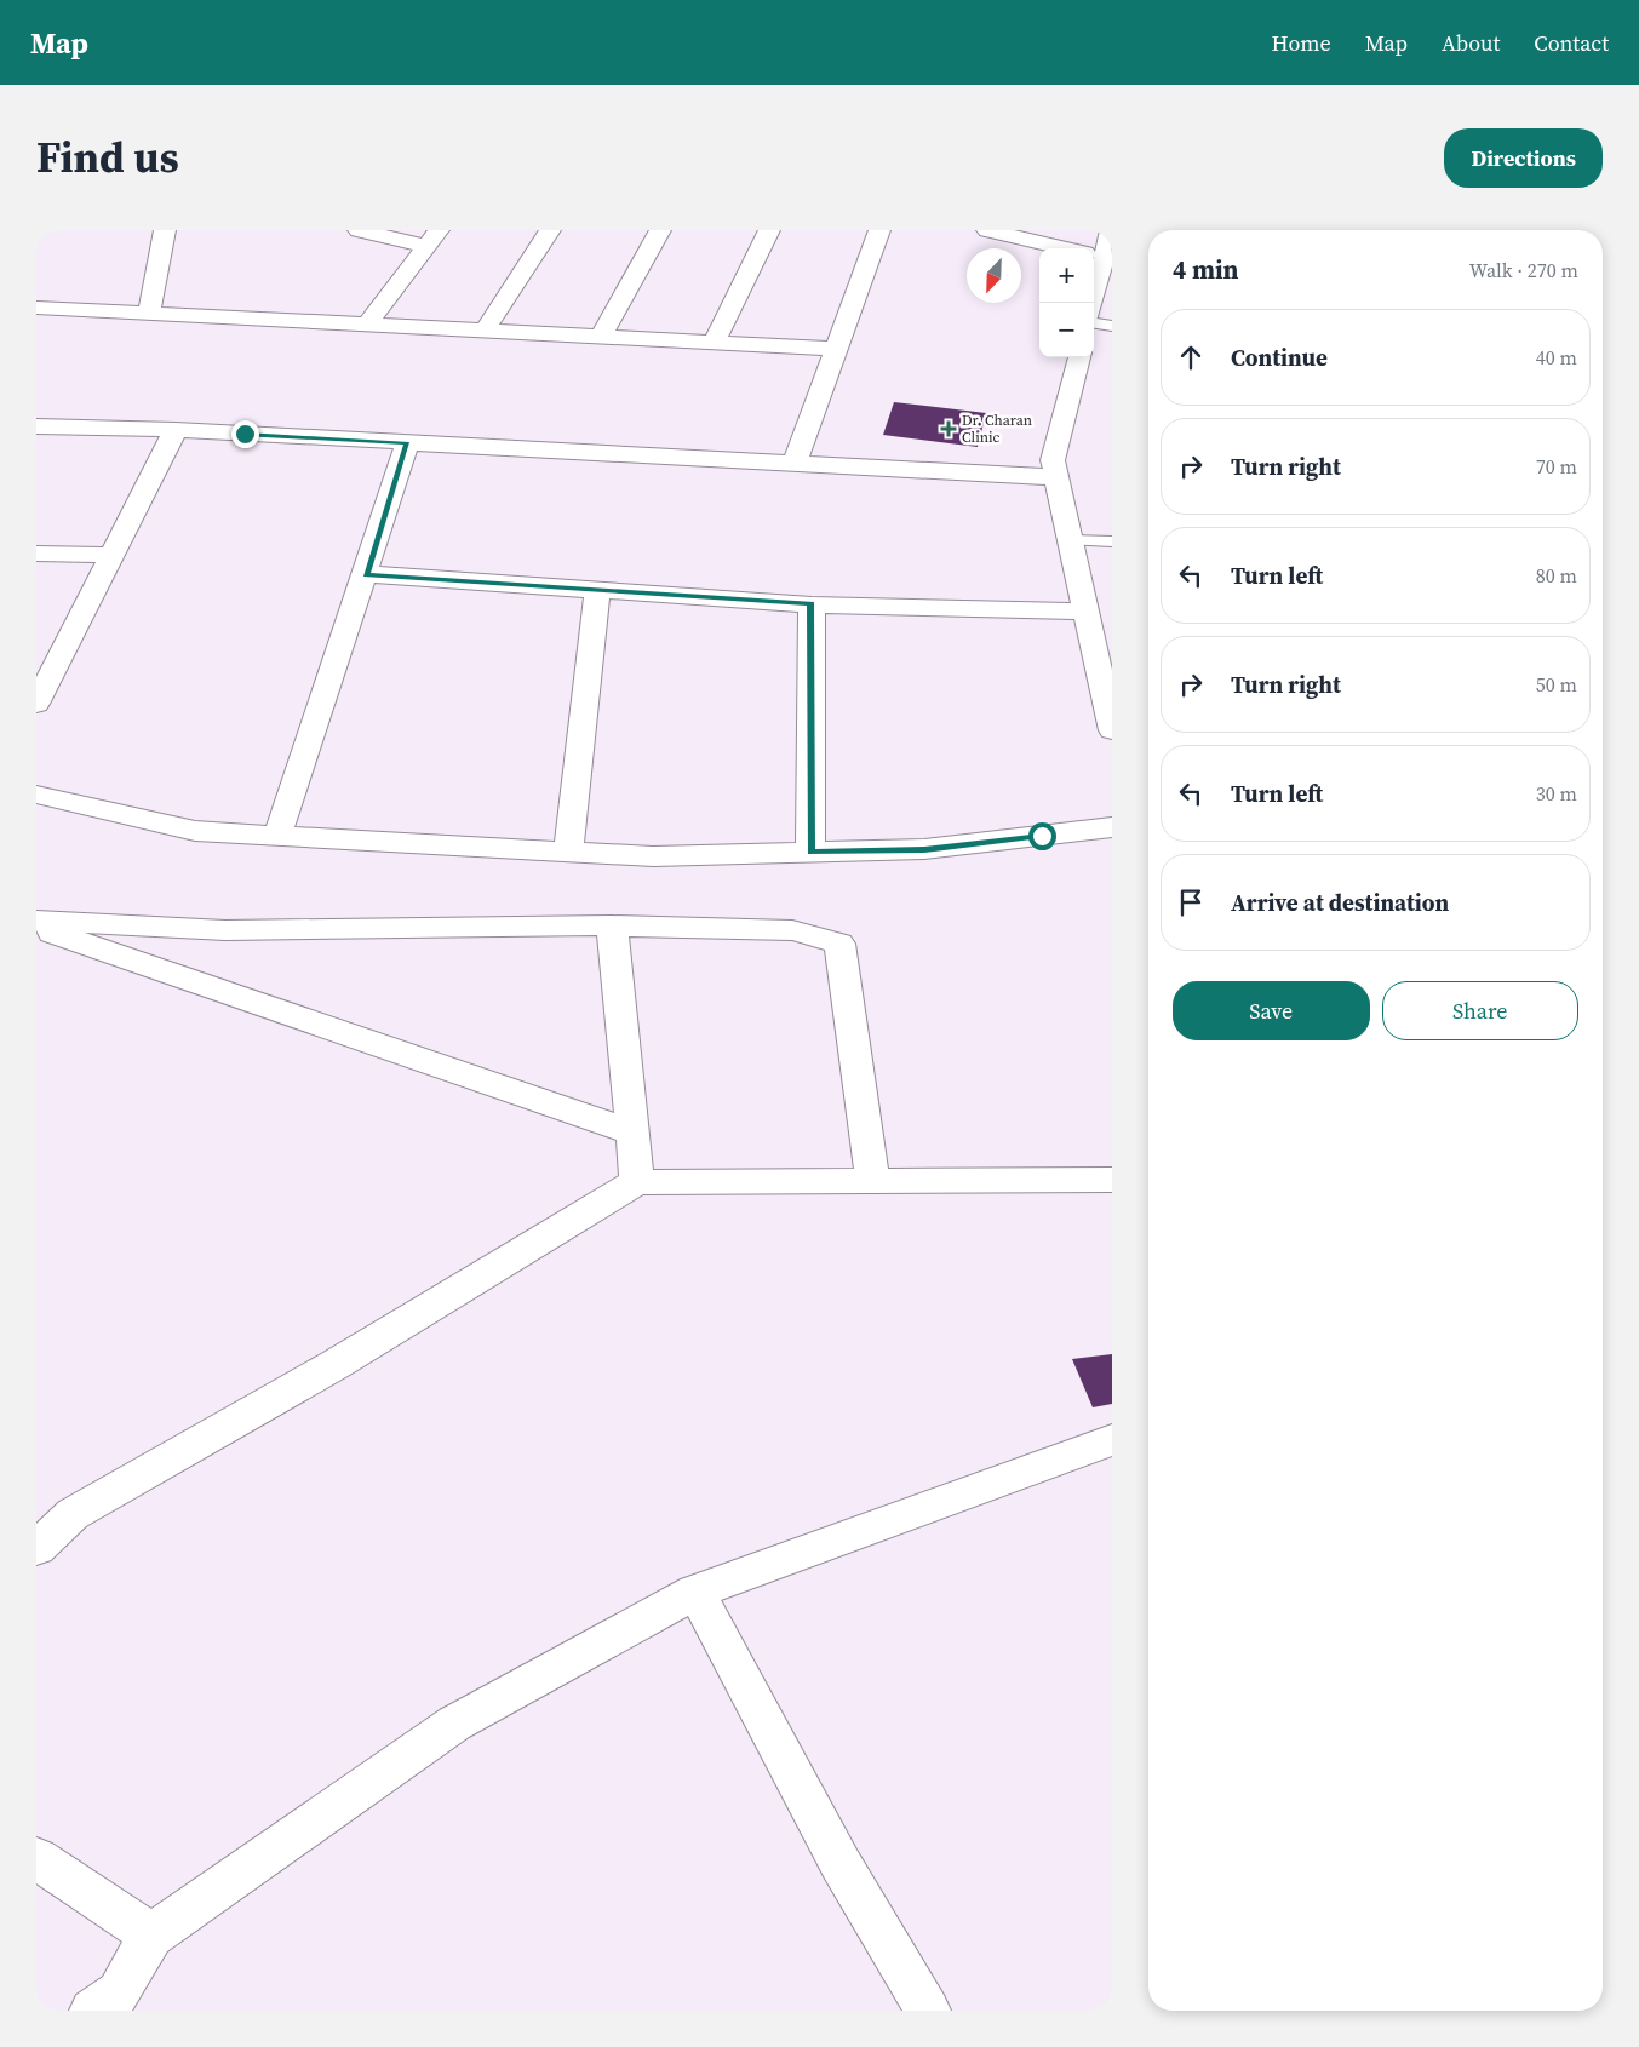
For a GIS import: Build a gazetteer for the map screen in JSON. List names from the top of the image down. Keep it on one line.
{"places":{"health":["Dr. Charan Clinic"]},"north":"bottom left","page":{"header":"Map","nav":["Home","Map","About","Contact"],"title":"Find us","buttons":["Directions",["Save","Share"]],"heading":["4 min","Walk · 270 m"],"map_buttons":["+","−"],"list":[["Continue","40 m"],["Turn right","70 m"],["Turn left","80 m"],["Turn right","50 m"],["Turn left","30 m"],"Arrive at destination"]}}
